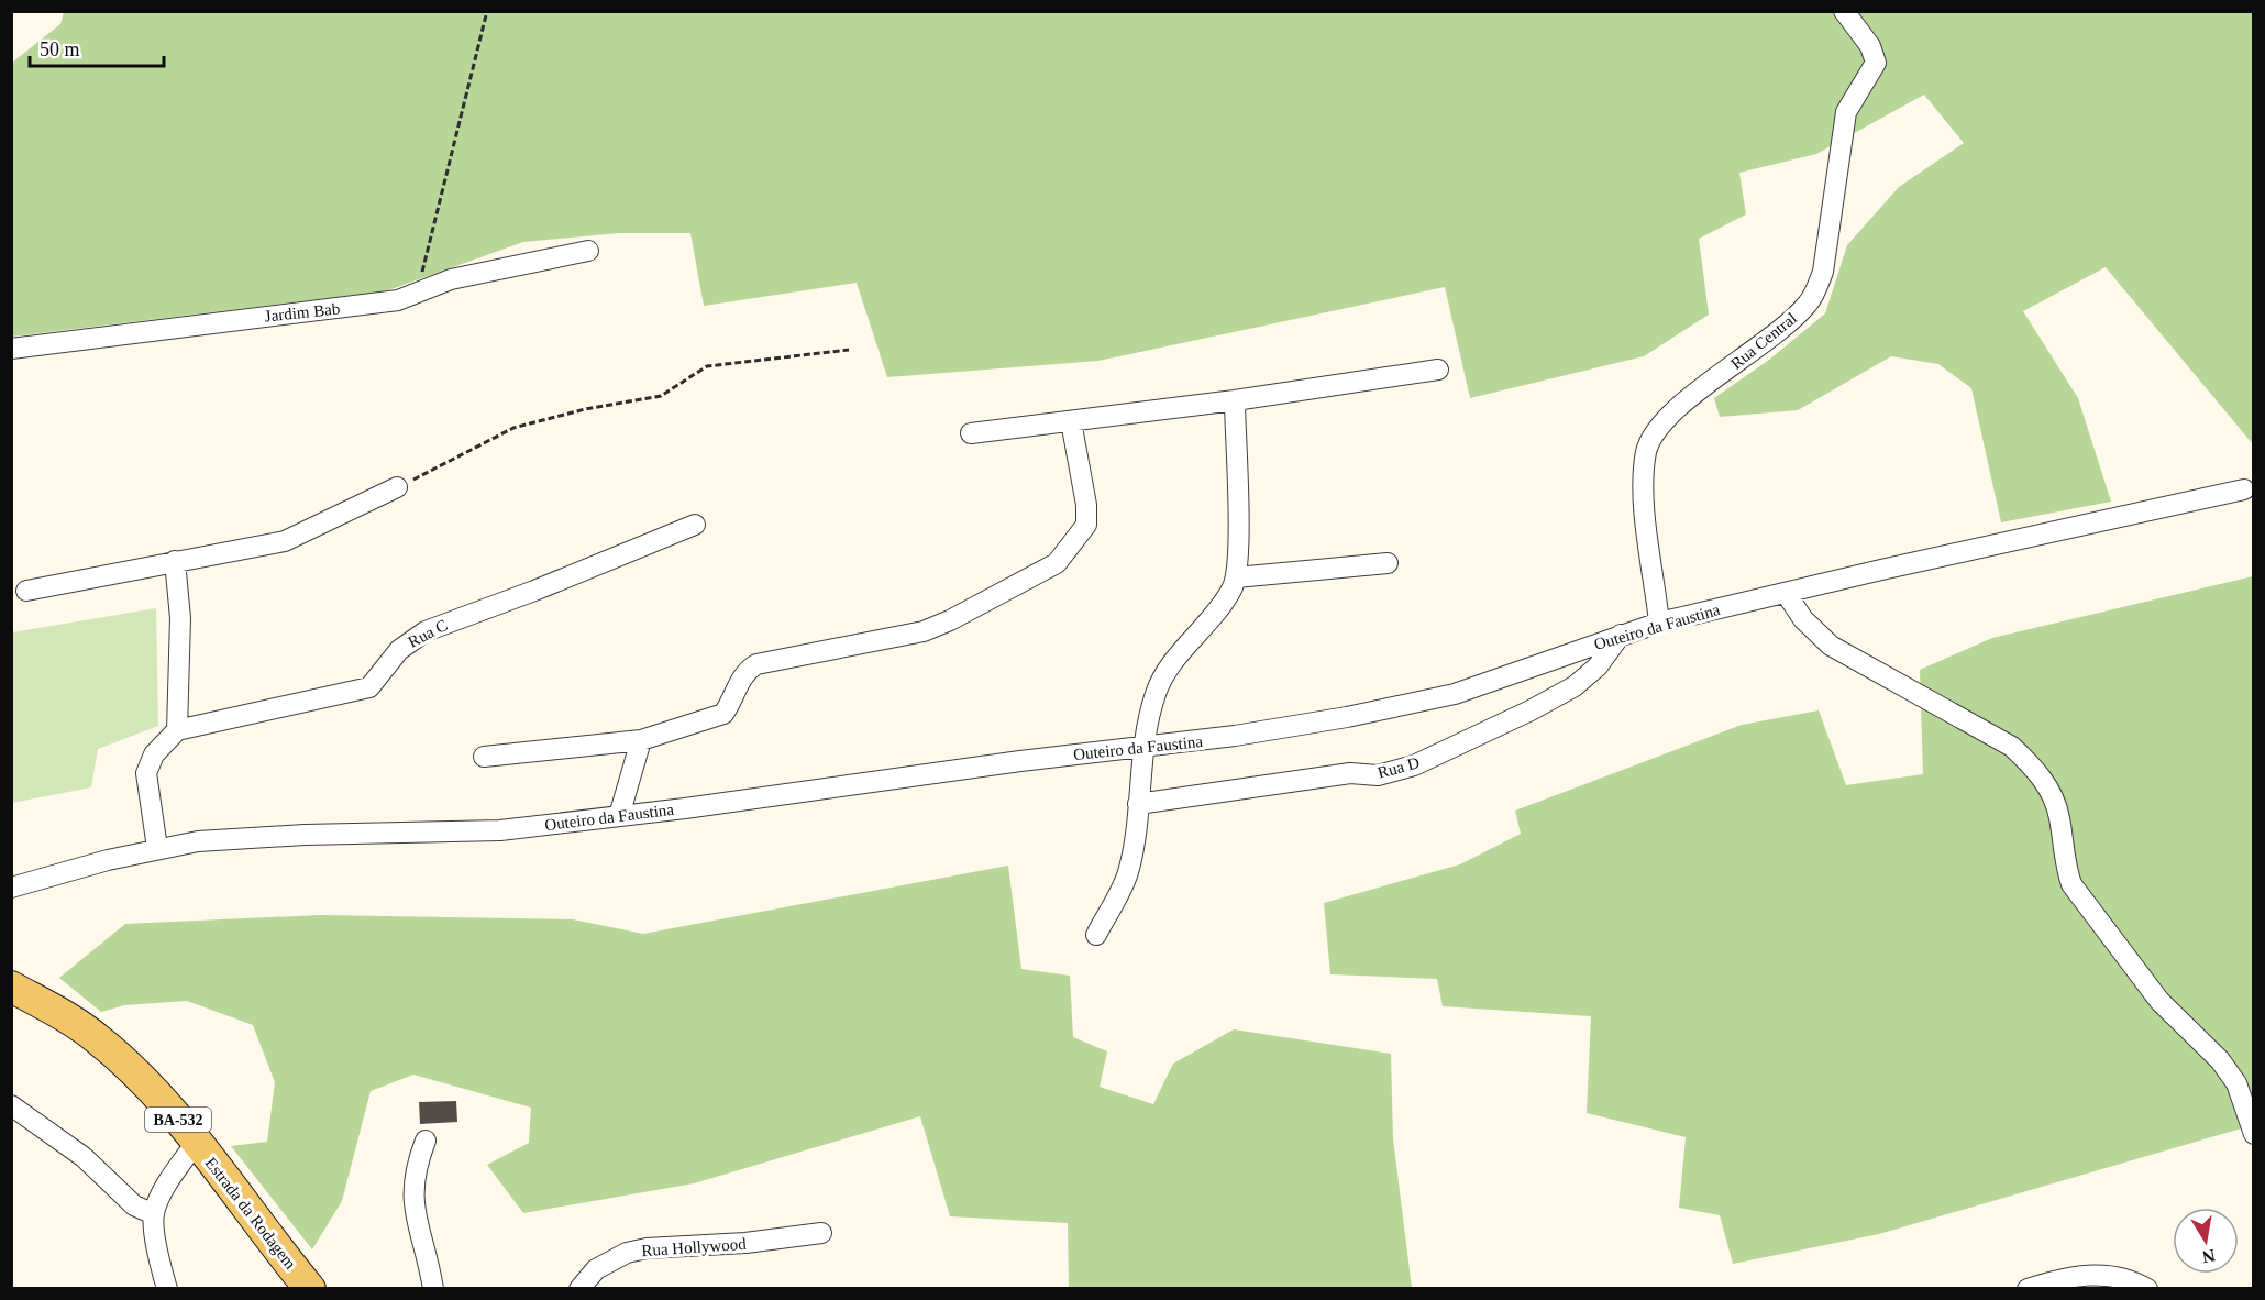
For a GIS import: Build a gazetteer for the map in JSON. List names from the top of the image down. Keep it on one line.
{"streets":{"main road":["BA-532","Estrada da Rodagem"],"street":["Jardim Bab","Rua Central","Outeiro da Faustina","Rua C","Rua D","Rua Hollywood"]},"crossings":[["Rua Central","Outeiro da Faustina"],["Outeiro da Faustina","Rua D"]],"scale_bar":"50 m","north":"bottom"}
